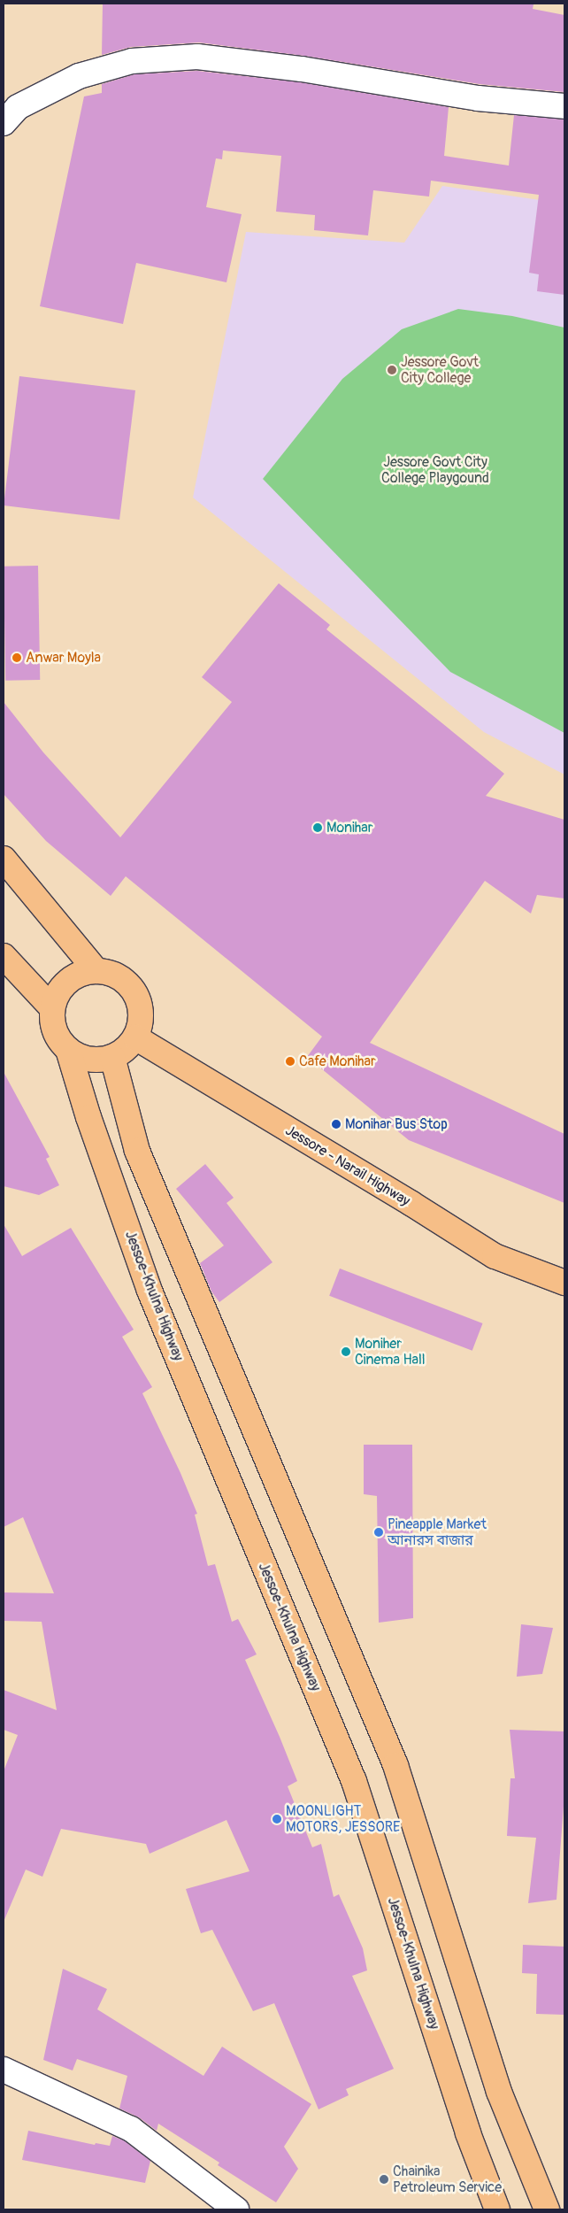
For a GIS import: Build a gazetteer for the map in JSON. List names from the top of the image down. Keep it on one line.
{"streets":{"highway":["Jessore - Narail Highway","Jessoe-Khulna Highway"]},"crossings":[["Jessore - Narail Highway","Jessoe-Khulna Highway"]],"parks":["Jessore Govt City College Playgound"],"places":["Jessore Govt City College","Anwar Moyla","Monihar","Cafe Monihar","Monihar Bus Stop","Moniher Cinema Hall","Pineapple Market আনারস বাজার","MOONLIGHT MOTORS, JESSORE","Chainika Petroleum Service"]}
